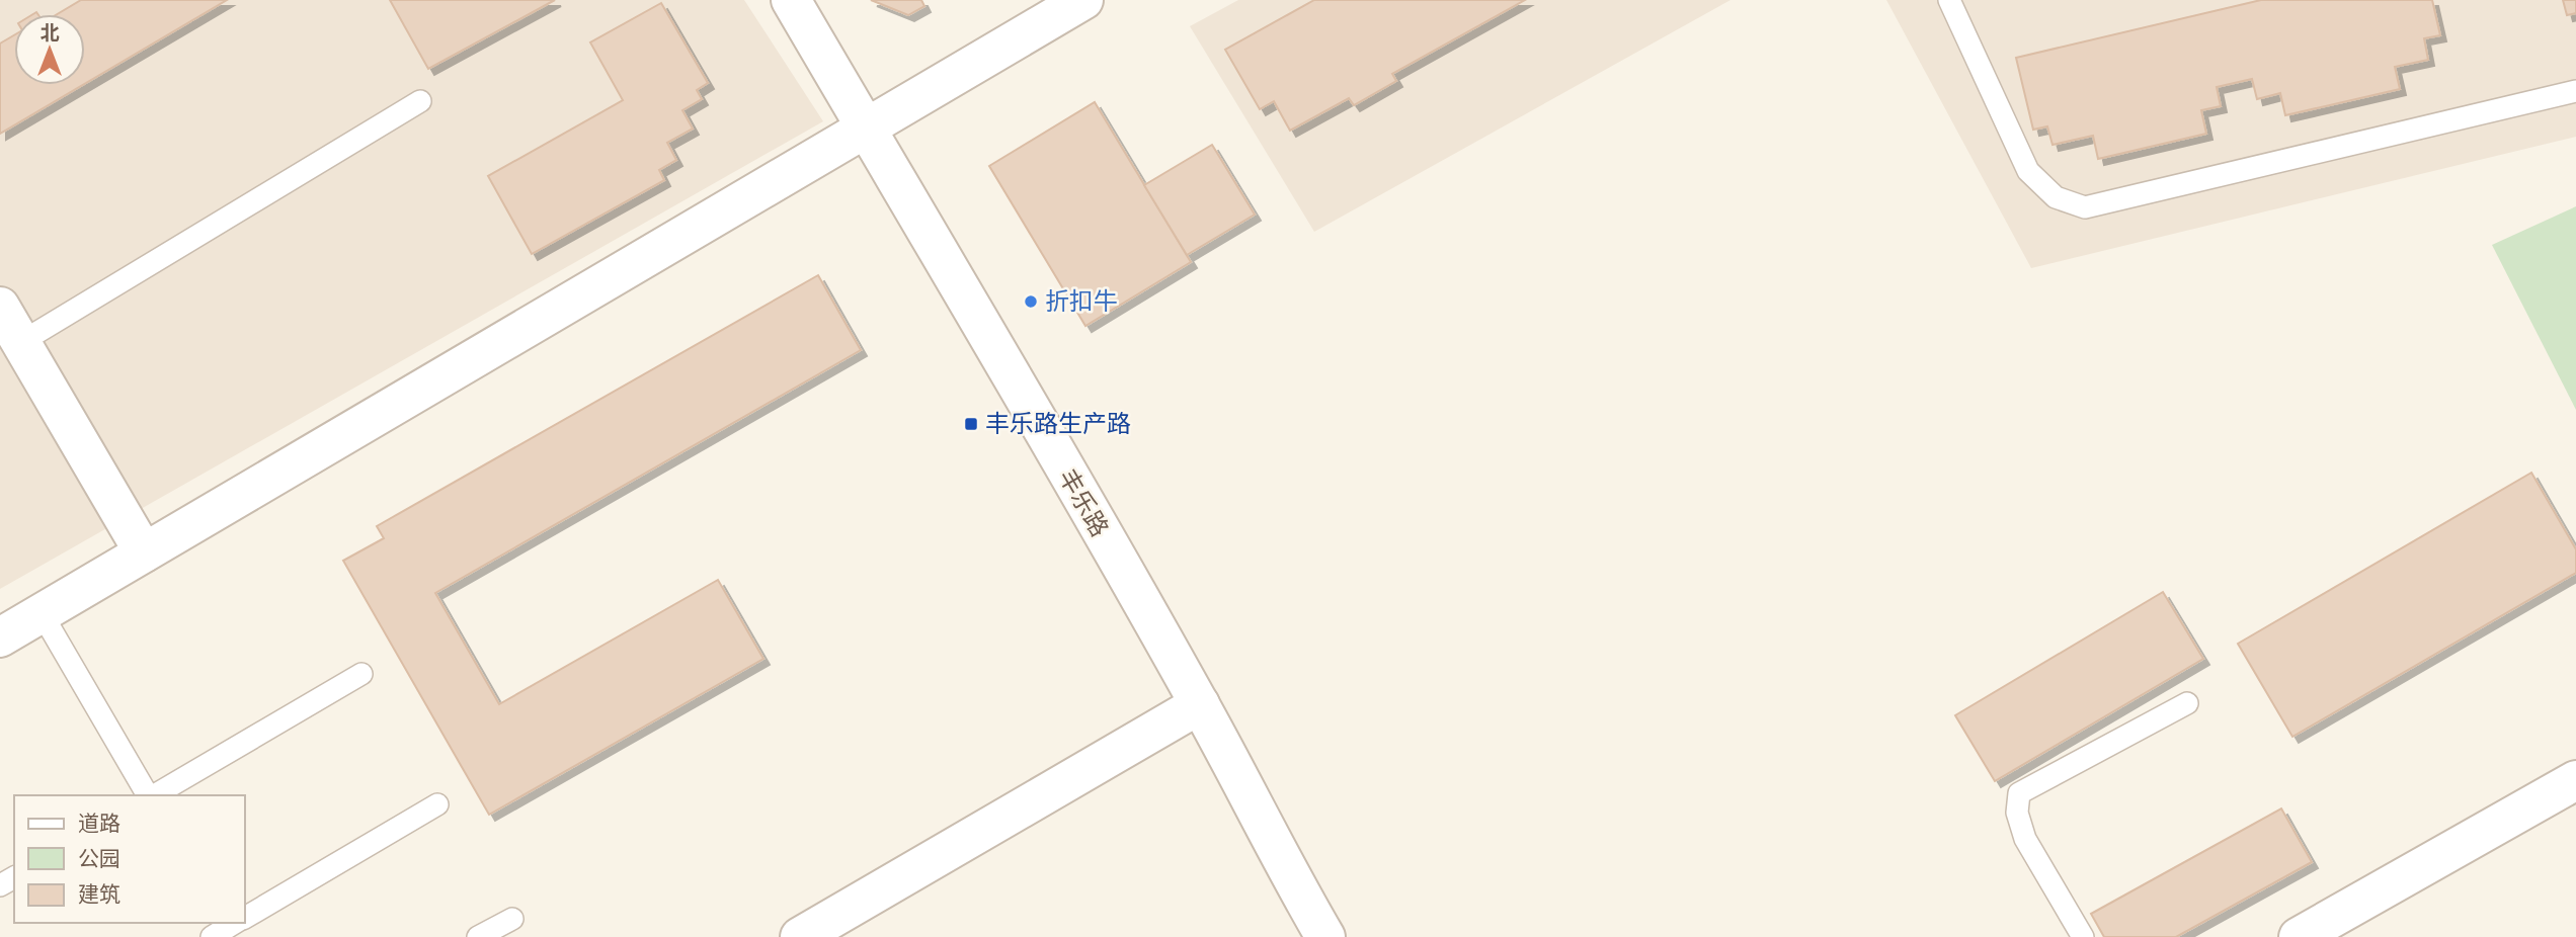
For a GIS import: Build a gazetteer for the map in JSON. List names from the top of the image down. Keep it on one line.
{"streets":{"street":["丰乐路"]},"places":{"other":["折扣牛"],"transit":["丰乐路生产路"]},"legend":["道路","公园","建筑"],"north":"top"}
